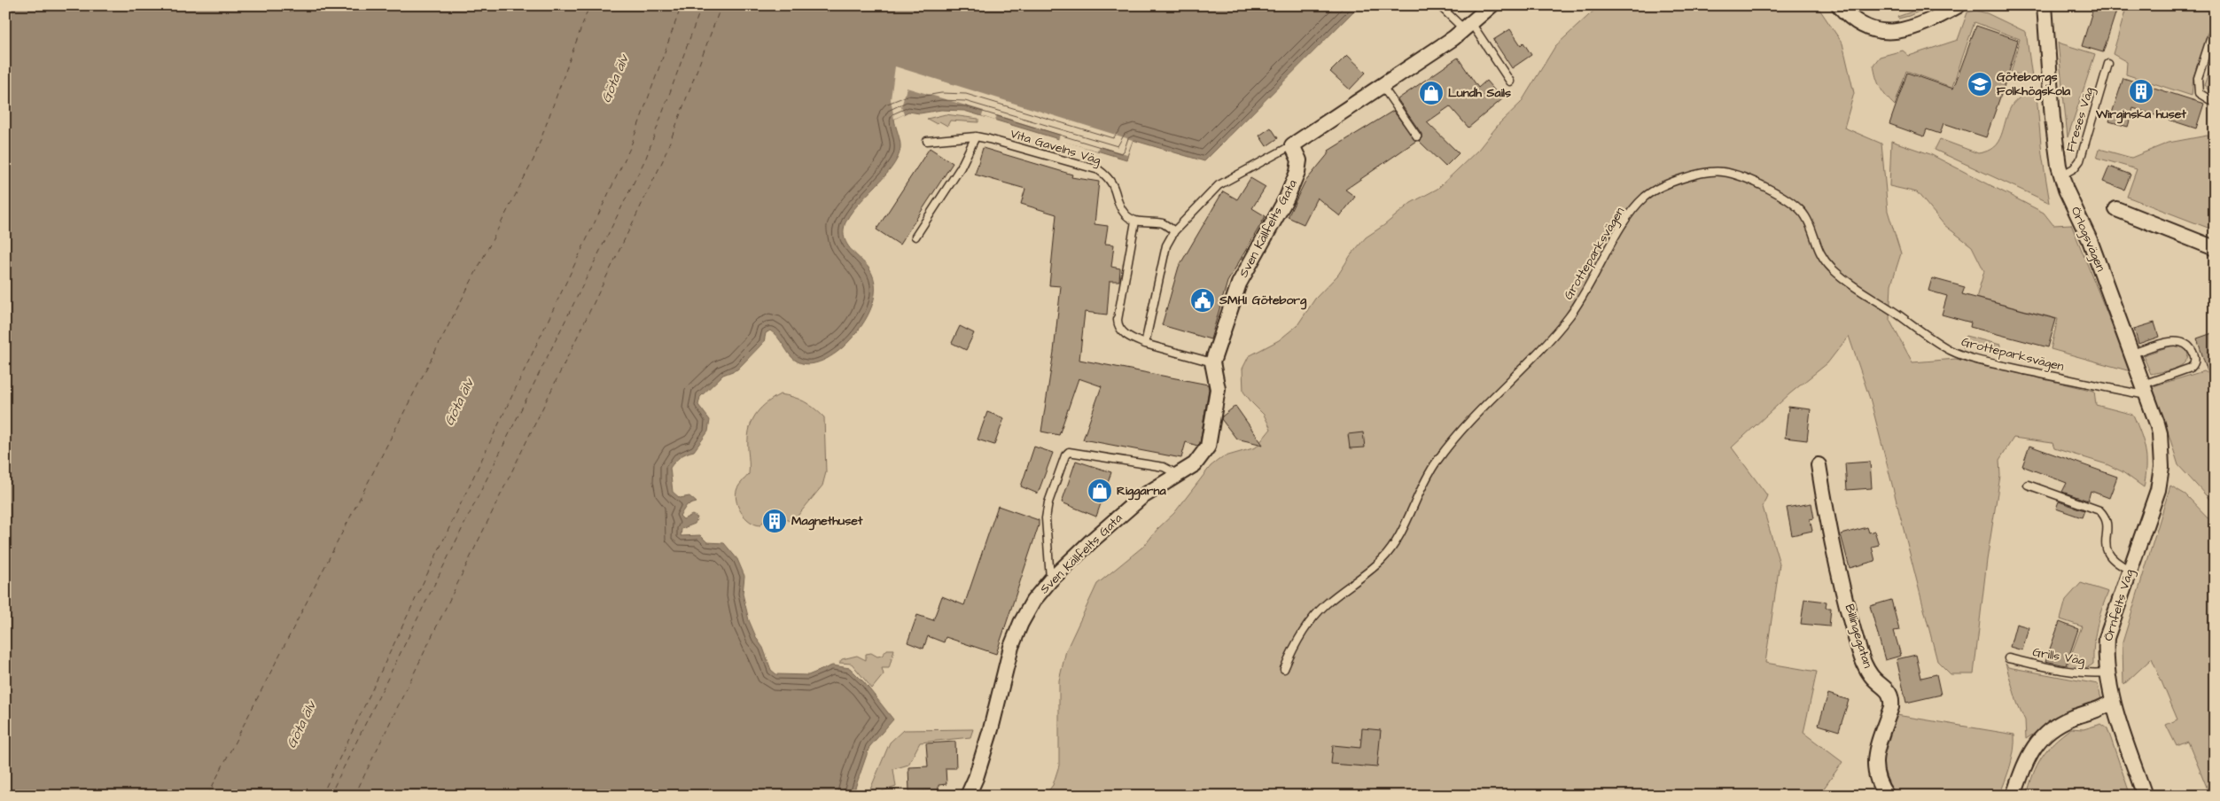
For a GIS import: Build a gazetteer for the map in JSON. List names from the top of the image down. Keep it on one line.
{"streets":{"street":["Sven Källfelts Gata","Örlogsvägen","Örnfelts Väg","Billingegatan"],"lane":["Freses Väg","Vita Gavelns Väg","Grotteparksvägen","Grills Väg"]},"crossings":[["Freses Väg","Örlogsvägen"],["Örlogsvägen","Grotteparksvägen"],["Örlogsvägen","Örnfelts Väg"],["Örnfelts Väg","Grills Väg"]],"water":["Göta älv"],"places":{"school or university":["Göteborgs Folkhögskola"],"building":["Wirginska huset","Magnethuset"],"shop":["Lundh Sails","Riggarna"],"public building":["SMHI Göteborg"]}}
